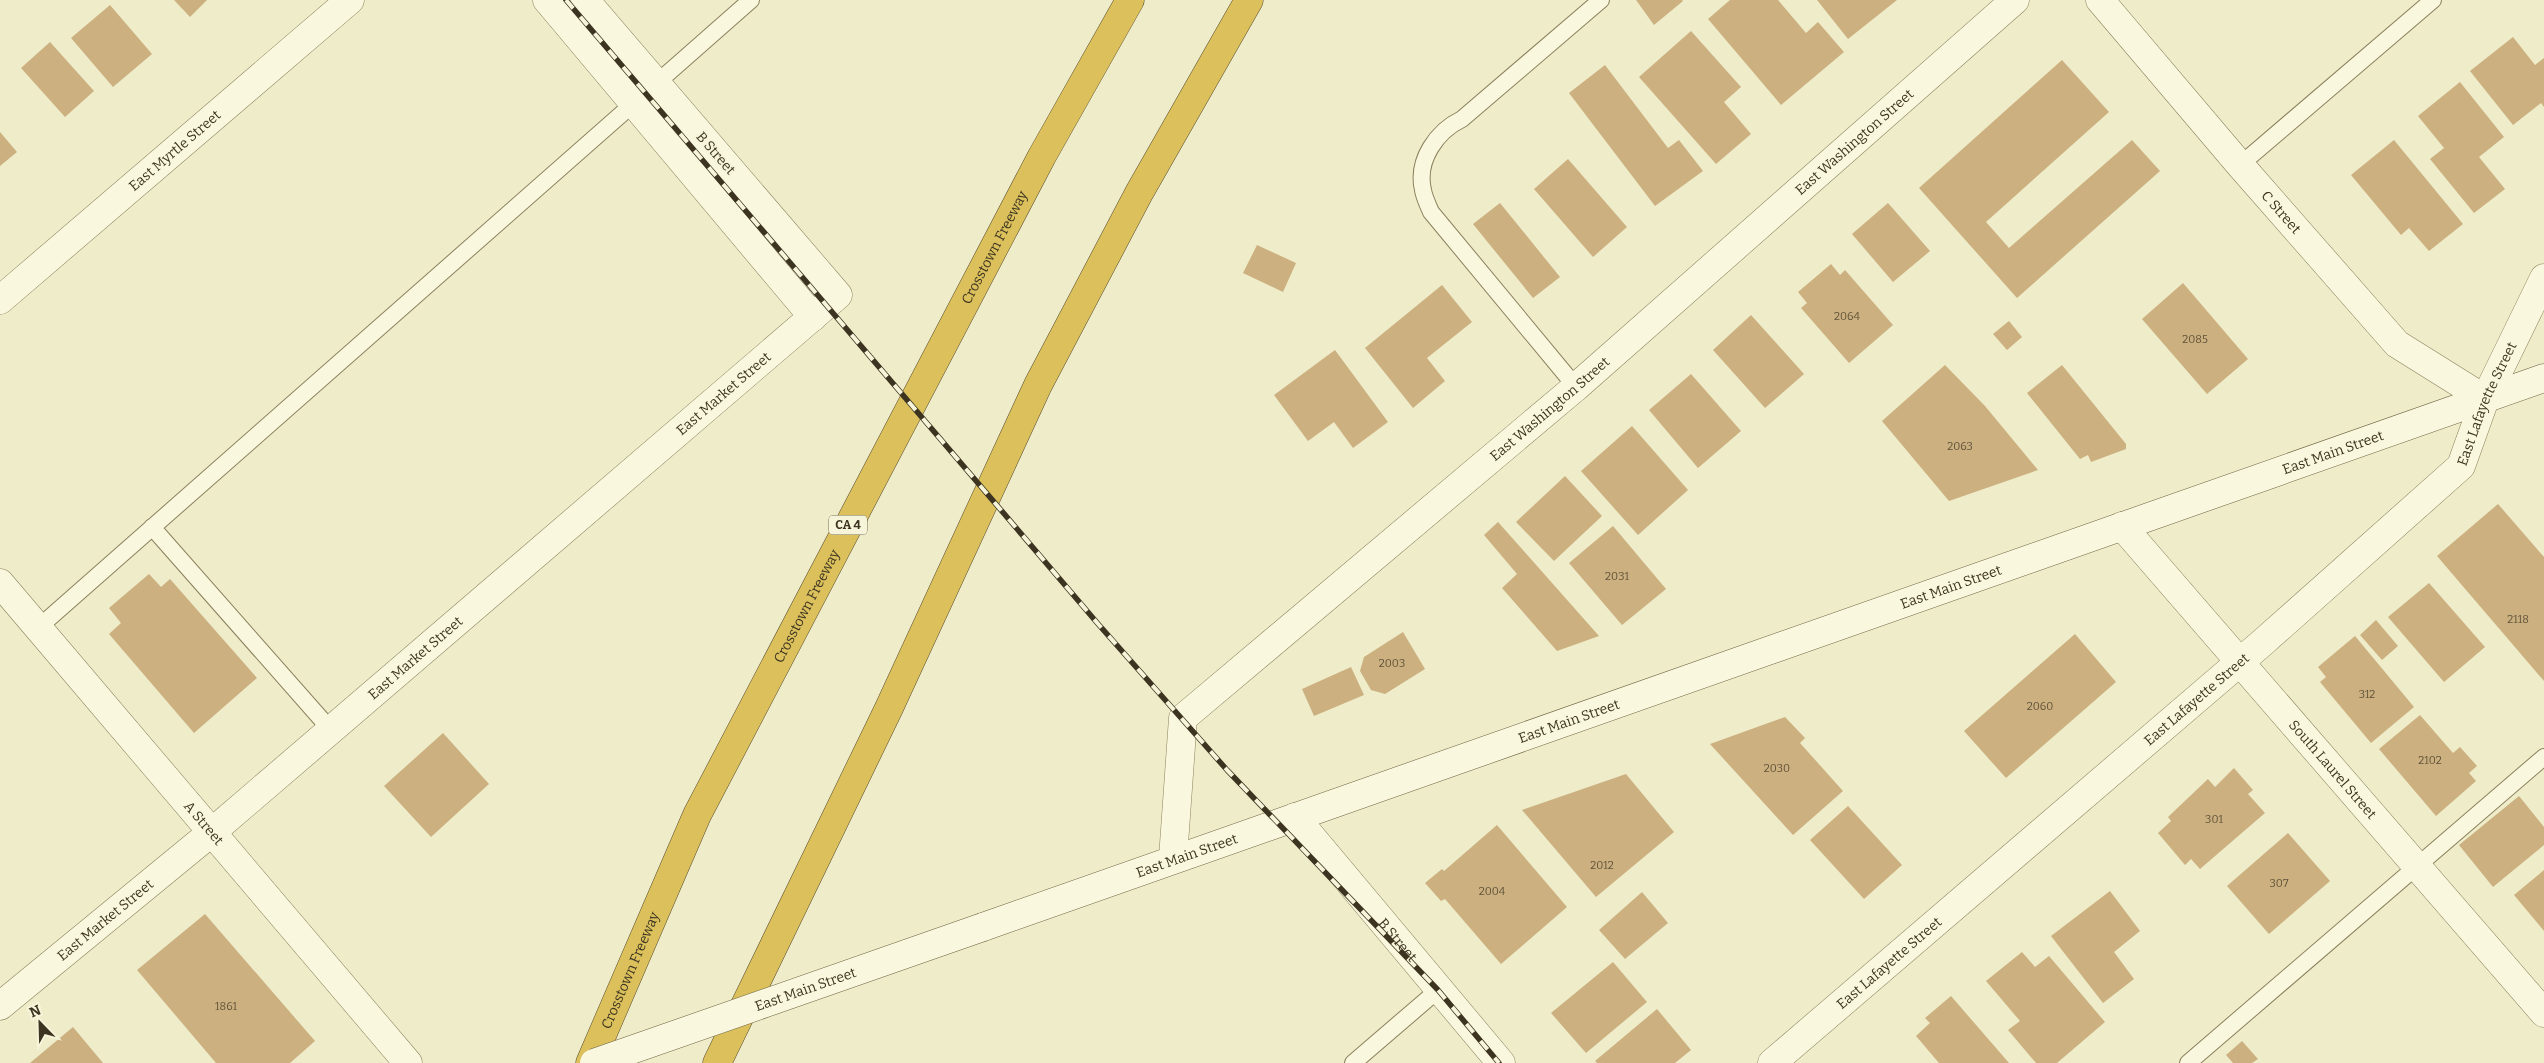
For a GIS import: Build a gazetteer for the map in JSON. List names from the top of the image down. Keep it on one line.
{"streets":{"highway":["Crosstown Freeway","CA 4"],"street":["East Washington Street","East Myrtle Street","B Street","C Street","East Market Street","East Lafayette Street","East Main Street","South Laurel Street","A Street"]},"crossings":[["East Washington Street","East Main Street"],["B Street","East Market Street"],["B Street","East Main Street"],["C Street","East Lafayette Street"],["C Street","East Main Street"],["Crosstown Freeway","East Main Street"],["East Market Street","A Street"],["East Lafayette Street","East Main Street"],["East Lafayette Street","South Laurel Street"],["East Main Street","South Laurel Street"]],"house_numbers":["2064","2085","2063","2031","2118","2003","312","2060","2102","2030","301","2012","307","2004","1861"],"north":"top left"}
